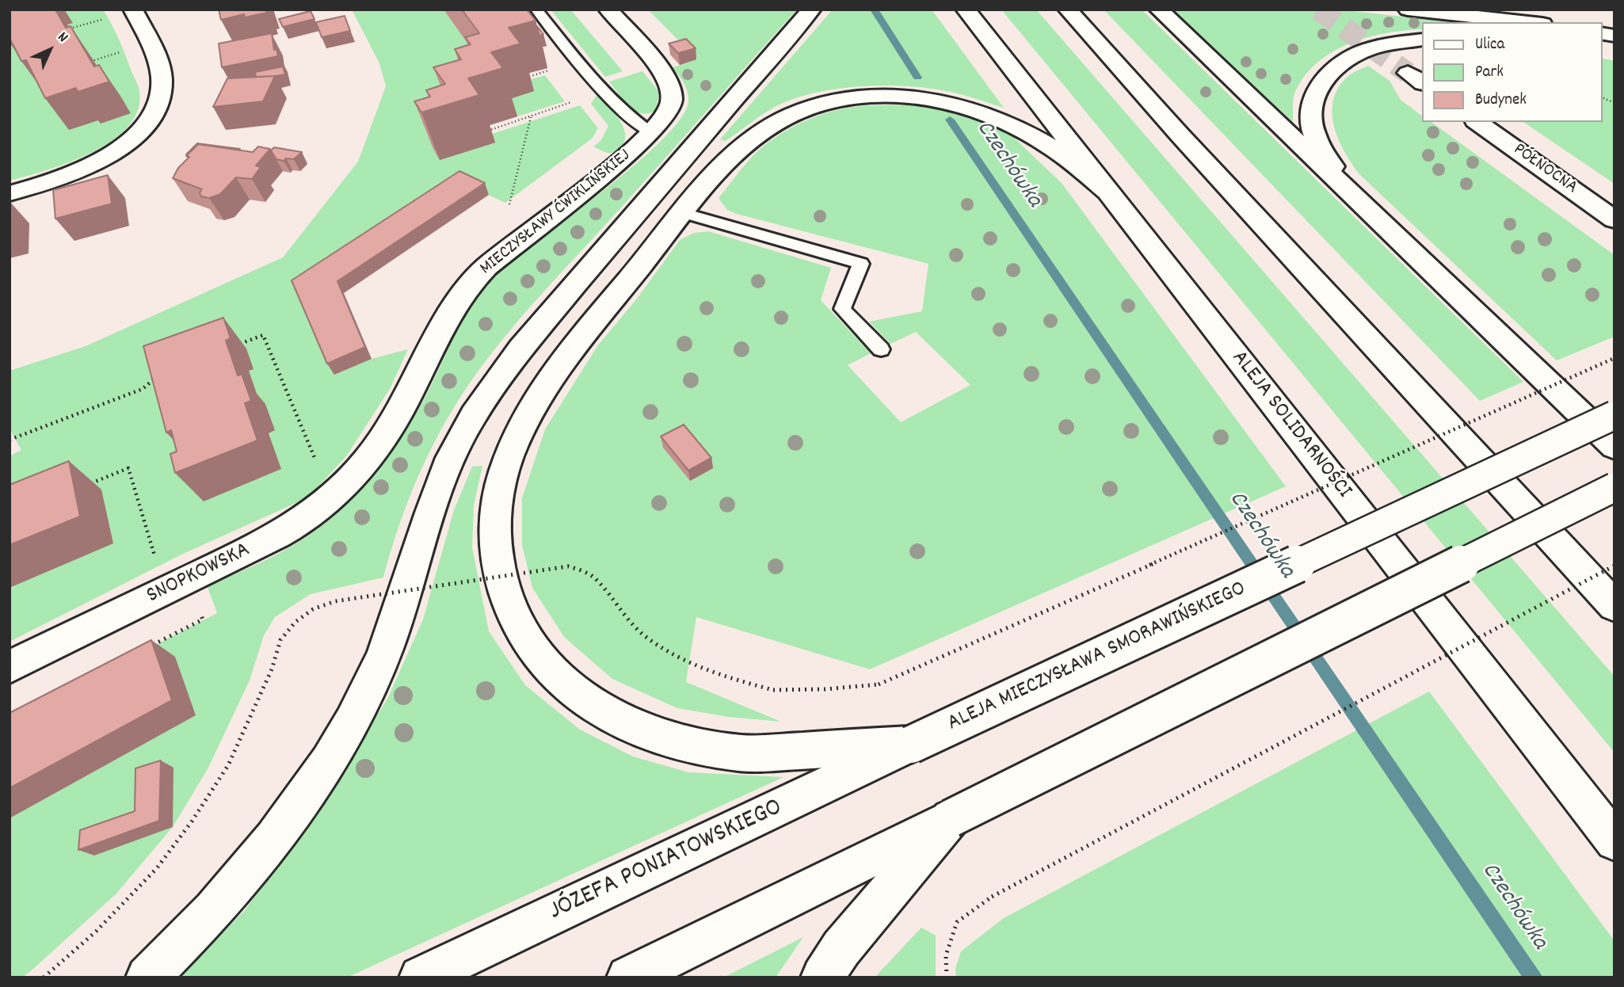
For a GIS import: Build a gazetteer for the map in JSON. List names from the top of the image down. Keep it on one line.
{"streets":{"main road":["PÓŁNOCNA","MIECZYSŁAWY ĆWIKLIŃSKIEJ","ALEJA SOLIDARNOŚCI","SNOPKOWSKA","ALEJA MIECZYSŁAWA SMORAWIŃSKIEGO","JÓZEFA PONIATOWSKIEGO"]},"crossings":[["MIECZYSŁAWY ĆWIKLIŃSKIEJ","SNOPKOWSKA"],["ALEJA MIECZYSŁAWA SMORAWIŃSKIEGO","JÓZEFA PONIATOWSKIEGO"]],"water":["Czechówka"],"legend":["Ulica","Park","Budynek"],"north":"top right"}
